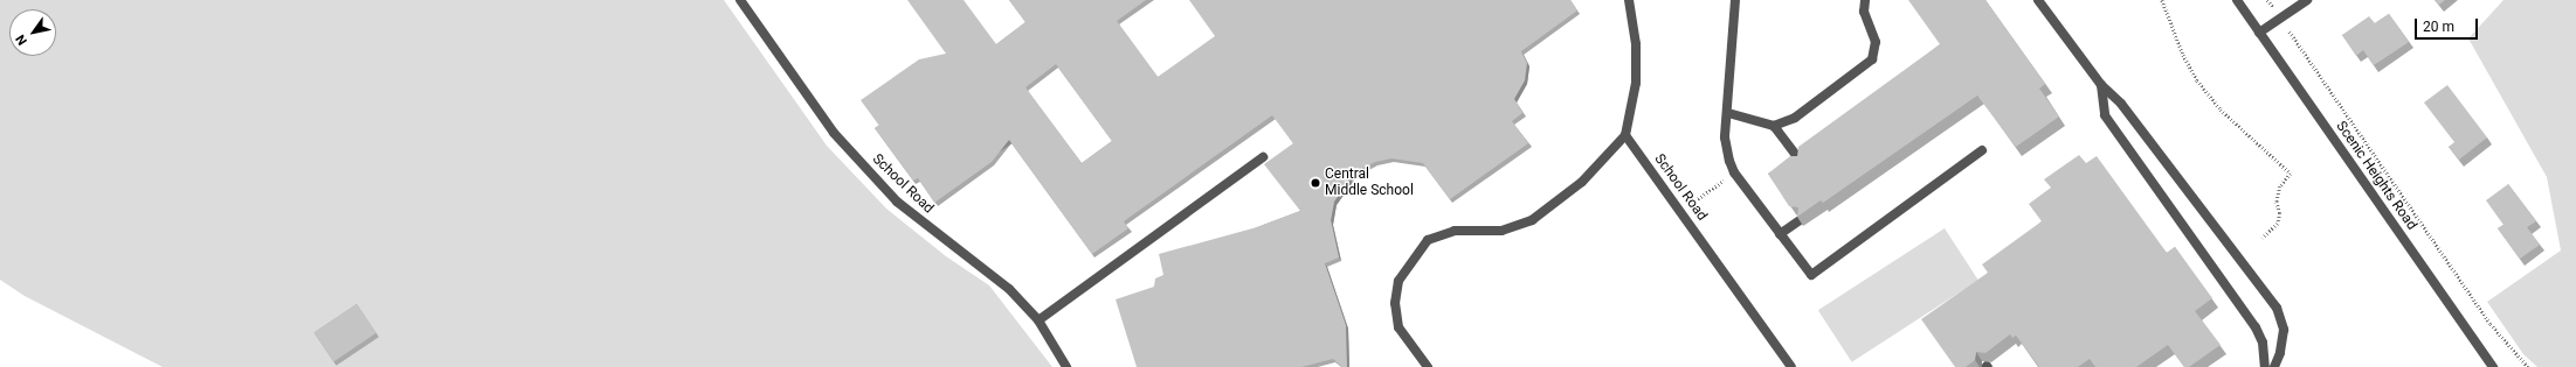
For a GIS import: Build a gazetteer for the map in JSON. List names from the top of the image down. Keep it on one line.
{"streets":{"street":["Scenic Heights Road","School Road"]},"places":["Central Middle School"],"scale_bar":"20 m","north":"bottom left"}
